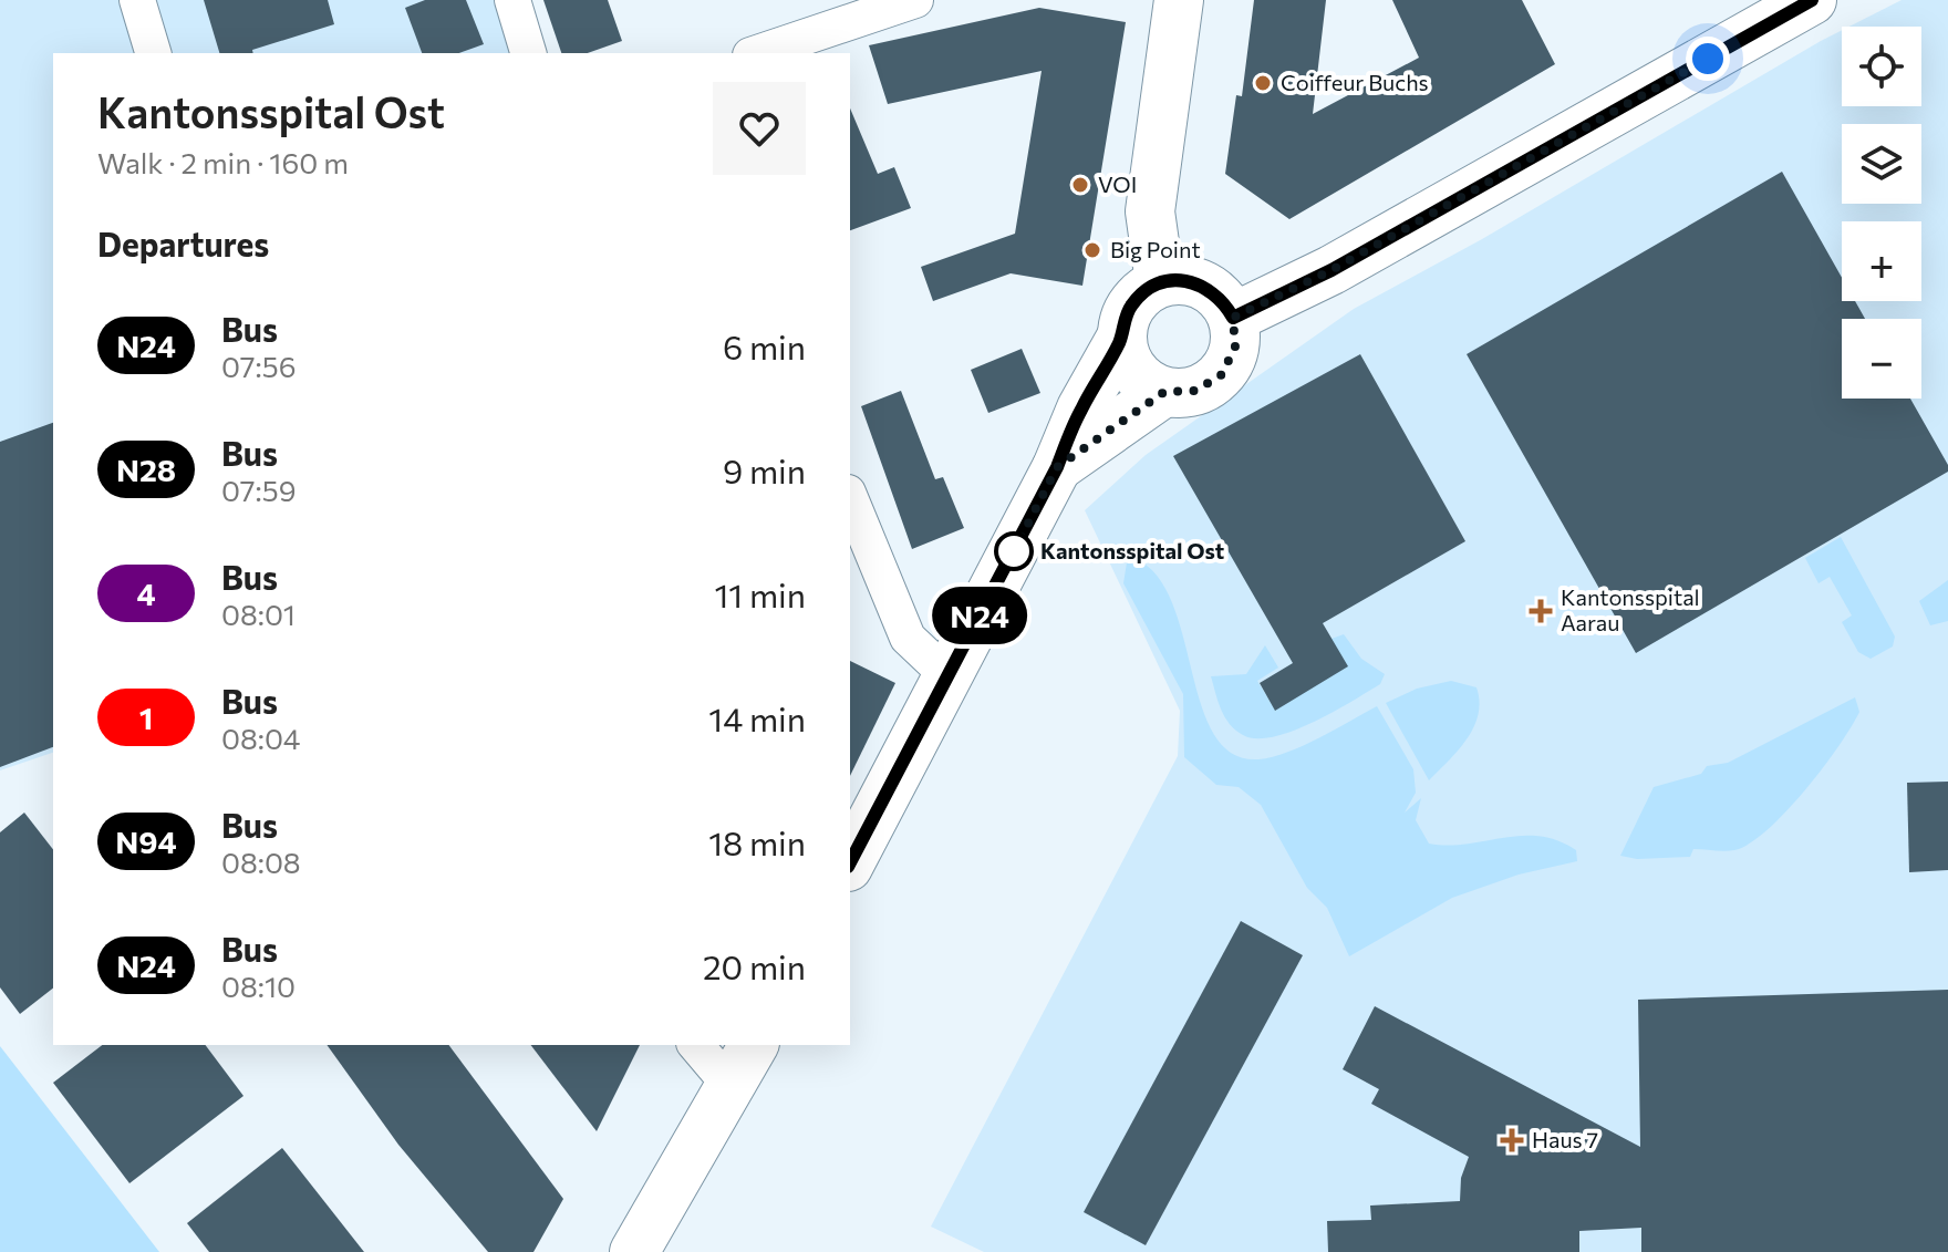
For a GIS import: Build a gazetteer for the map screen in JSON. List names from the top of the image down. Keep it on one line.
{"places":{"other":["Coiffeur Buchs","VOI","Big Point","Kantonsspital Ost"],"health":["Kantonsspital Aarau","Haus 7"]},"lines":["bus line N24"],"page":{"on_map":"N24","map_buttons":["+","−"],"heading":[["Kantonsspital Ost","Walk · 2 min · 160 m"],"Departures"],"list":[{"mark":"N24","name":"Bus","note":"07:56","value":"6 min"},{"mark":"N28","name":"Bus","note":"07:59","value":"9 min"},{"mark":"4","name":"Bus","note":"08:01","value":"11 min"},{"mark":"1","name":"Bus","note":"08:04","value":"14 min"},{"mark":"N94","name":"Bus","note":"08:08","value":"18 min"},{"mark":"N24","name":"Bus","note":"08:10","value":"20 min"}]}}
